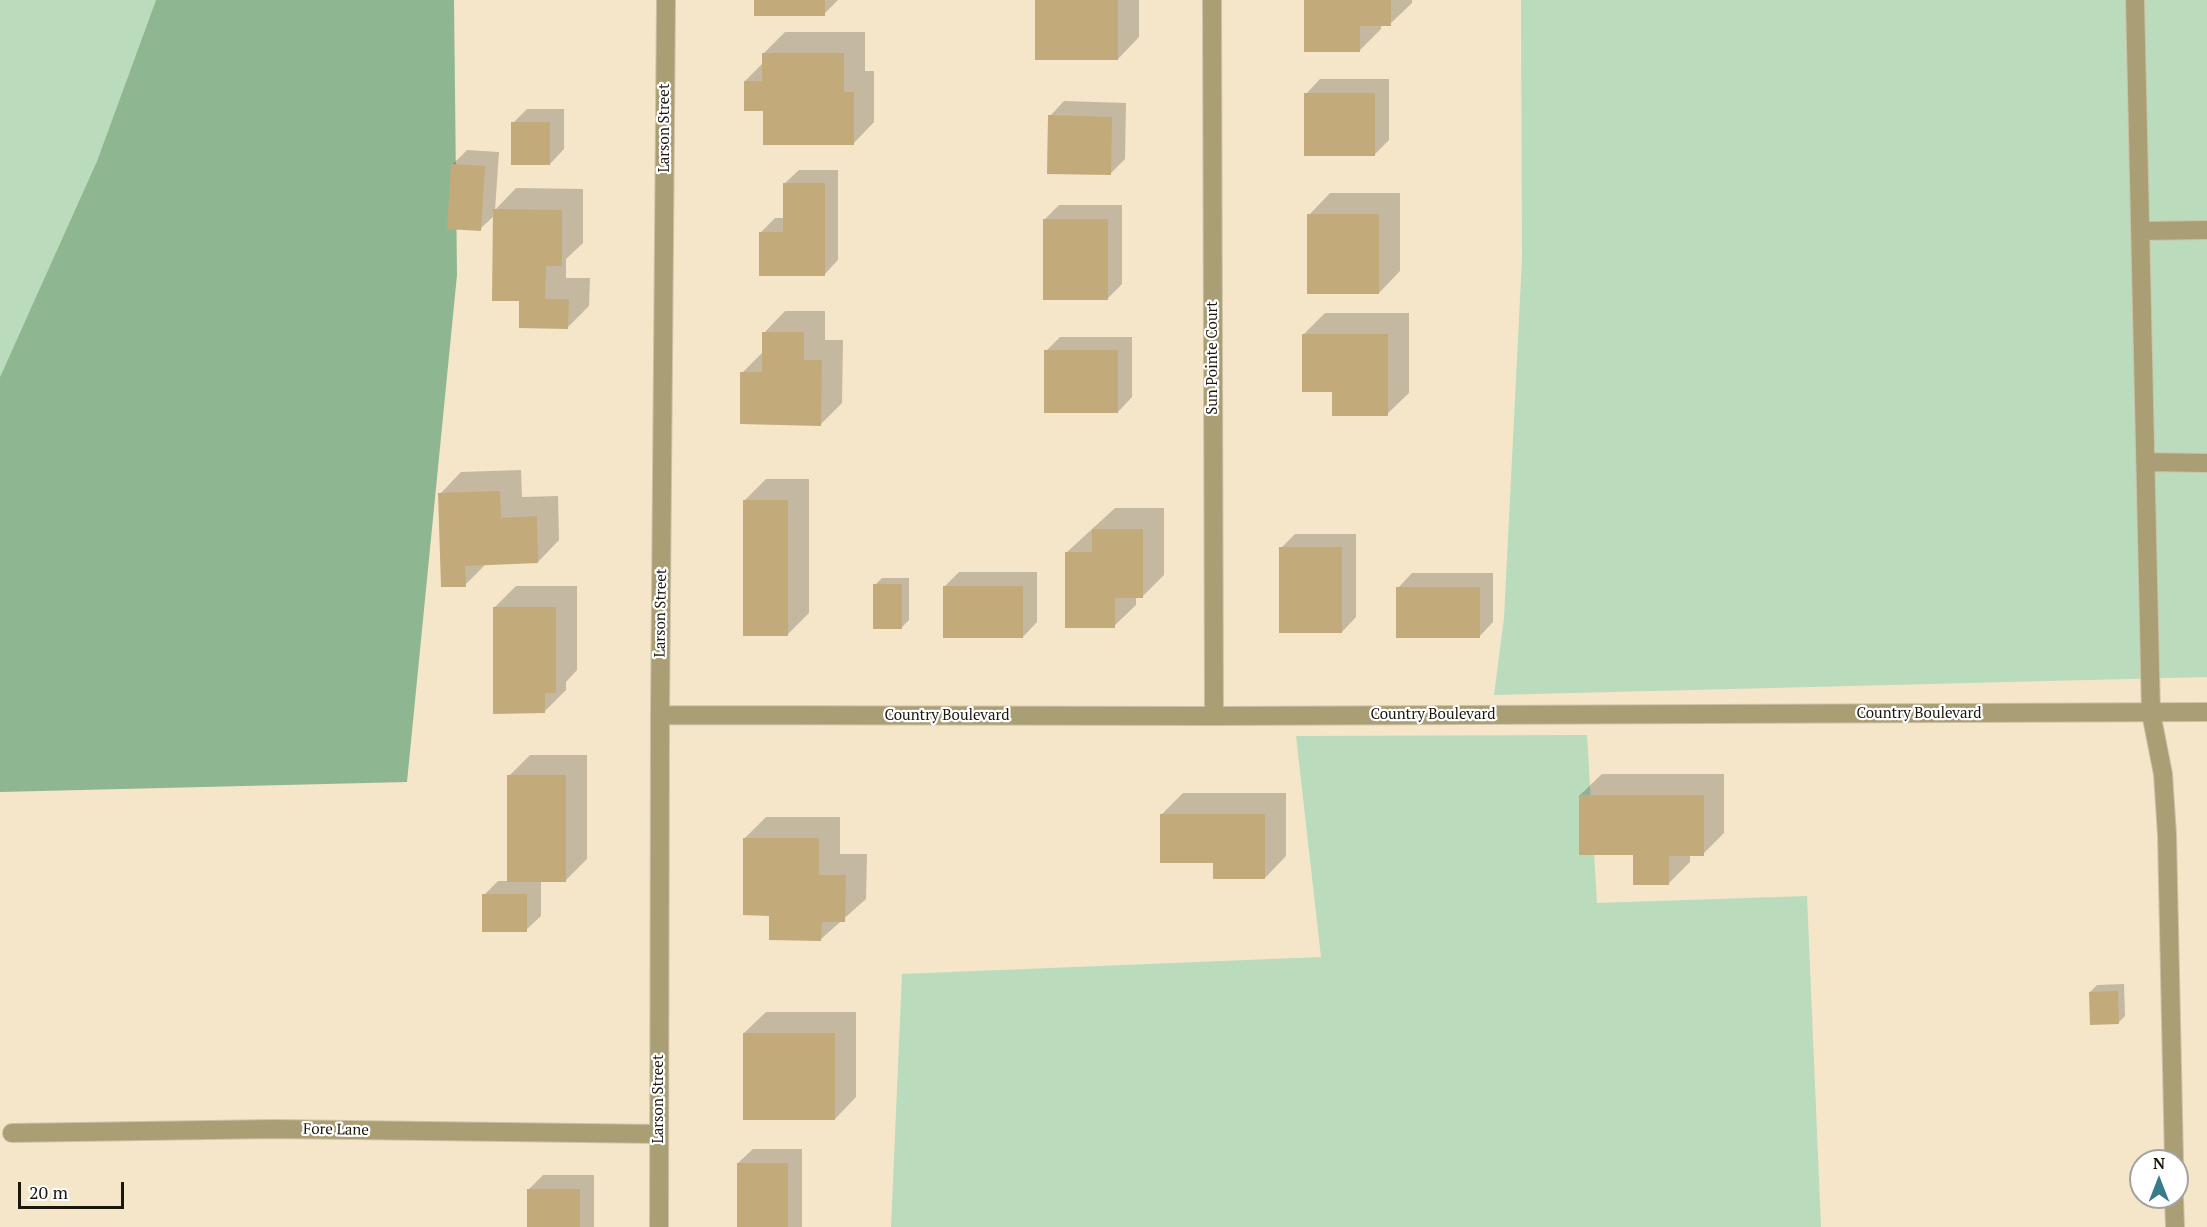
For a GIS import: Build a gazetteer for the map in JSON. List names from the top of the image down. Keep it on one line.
{"streets":{"street":["Larson Street","Sun Pointe Court","Country Boulevard","Fore Lane"]},"crossings":[["Larson Street","Country Boulevard"],["Larson Street","Fore Lane"],["Sun Pointe Court","Country Boulevard"]],"scale_bar":"20 m","north":"top"}
